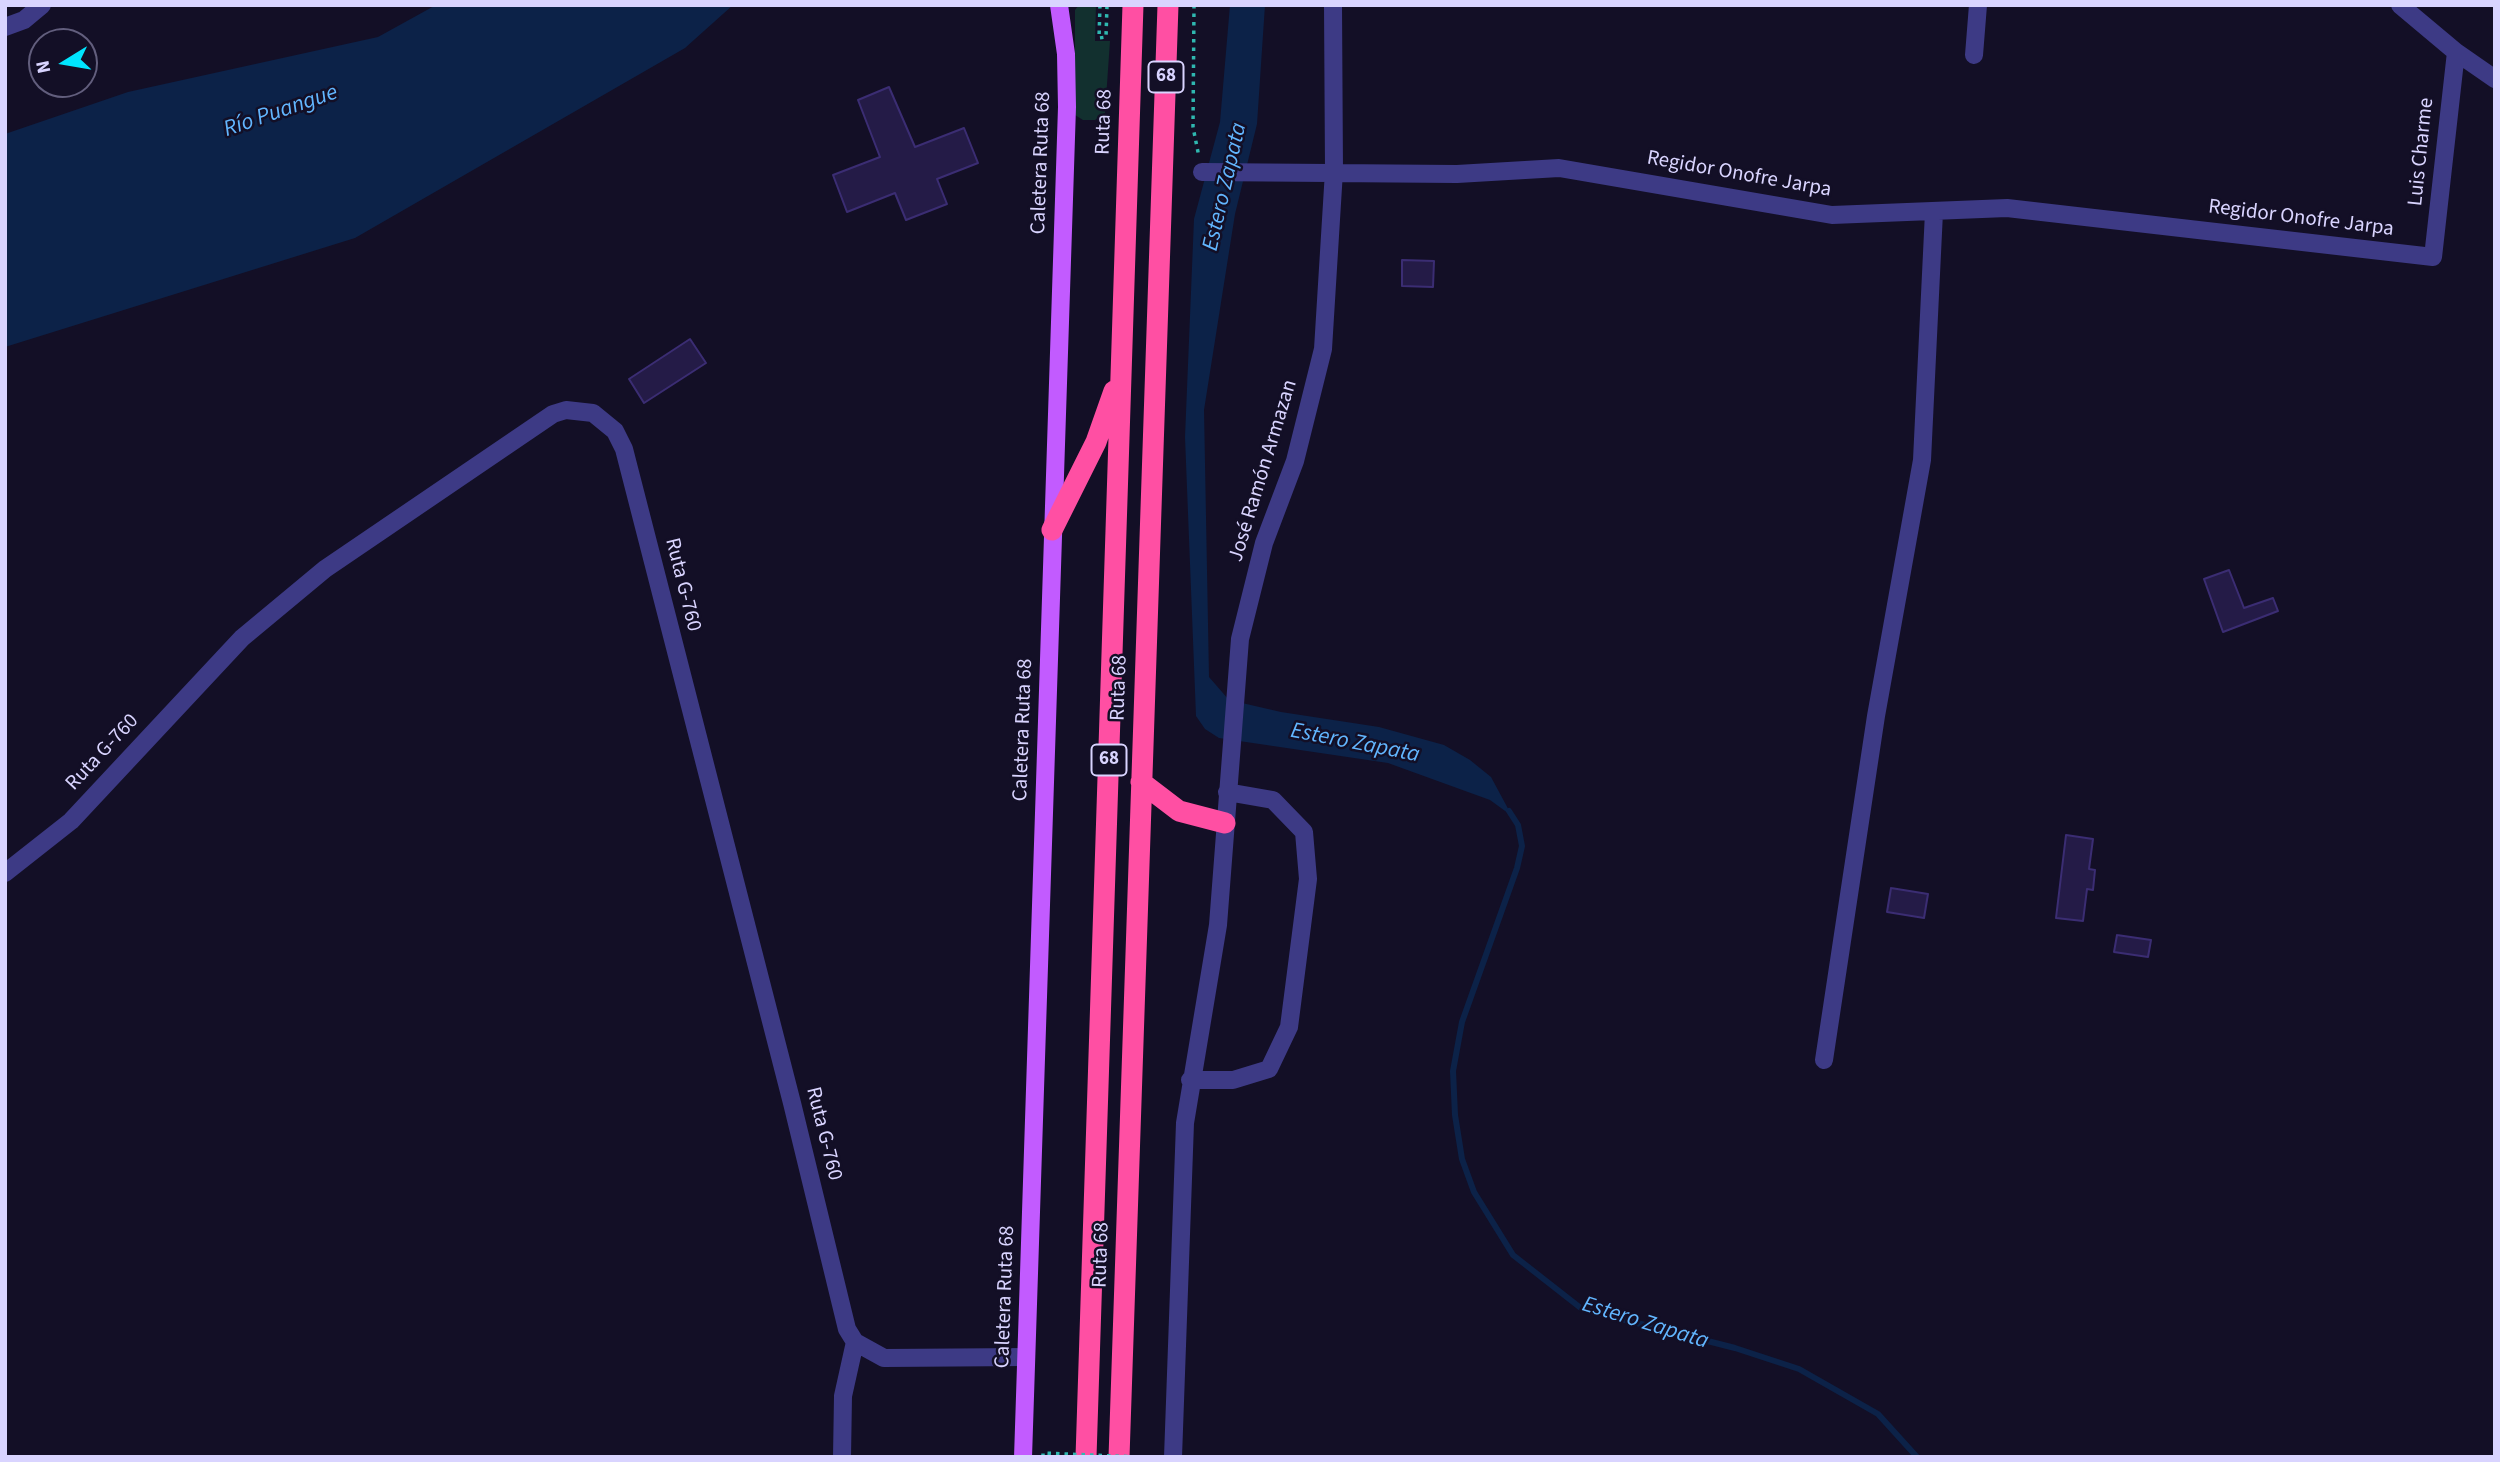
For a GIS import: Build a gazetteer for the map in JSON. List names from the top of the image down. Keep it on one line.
{"streets":{"highway":["68","Ruta 68"],"main road":["Caletera Ruta 68"],"street":["Luis Charme","Regidor Onofre Jarpa","José Ramón Armazan","Ruta G-760"]},"crossings":[["Luis Charme","Regidor Onofre Jarpa"],["Regidor Onofre Jarpa","José Ramón Armazan"]],"water":["Río Puangue","Estero Zapata"],"north":"left"}
